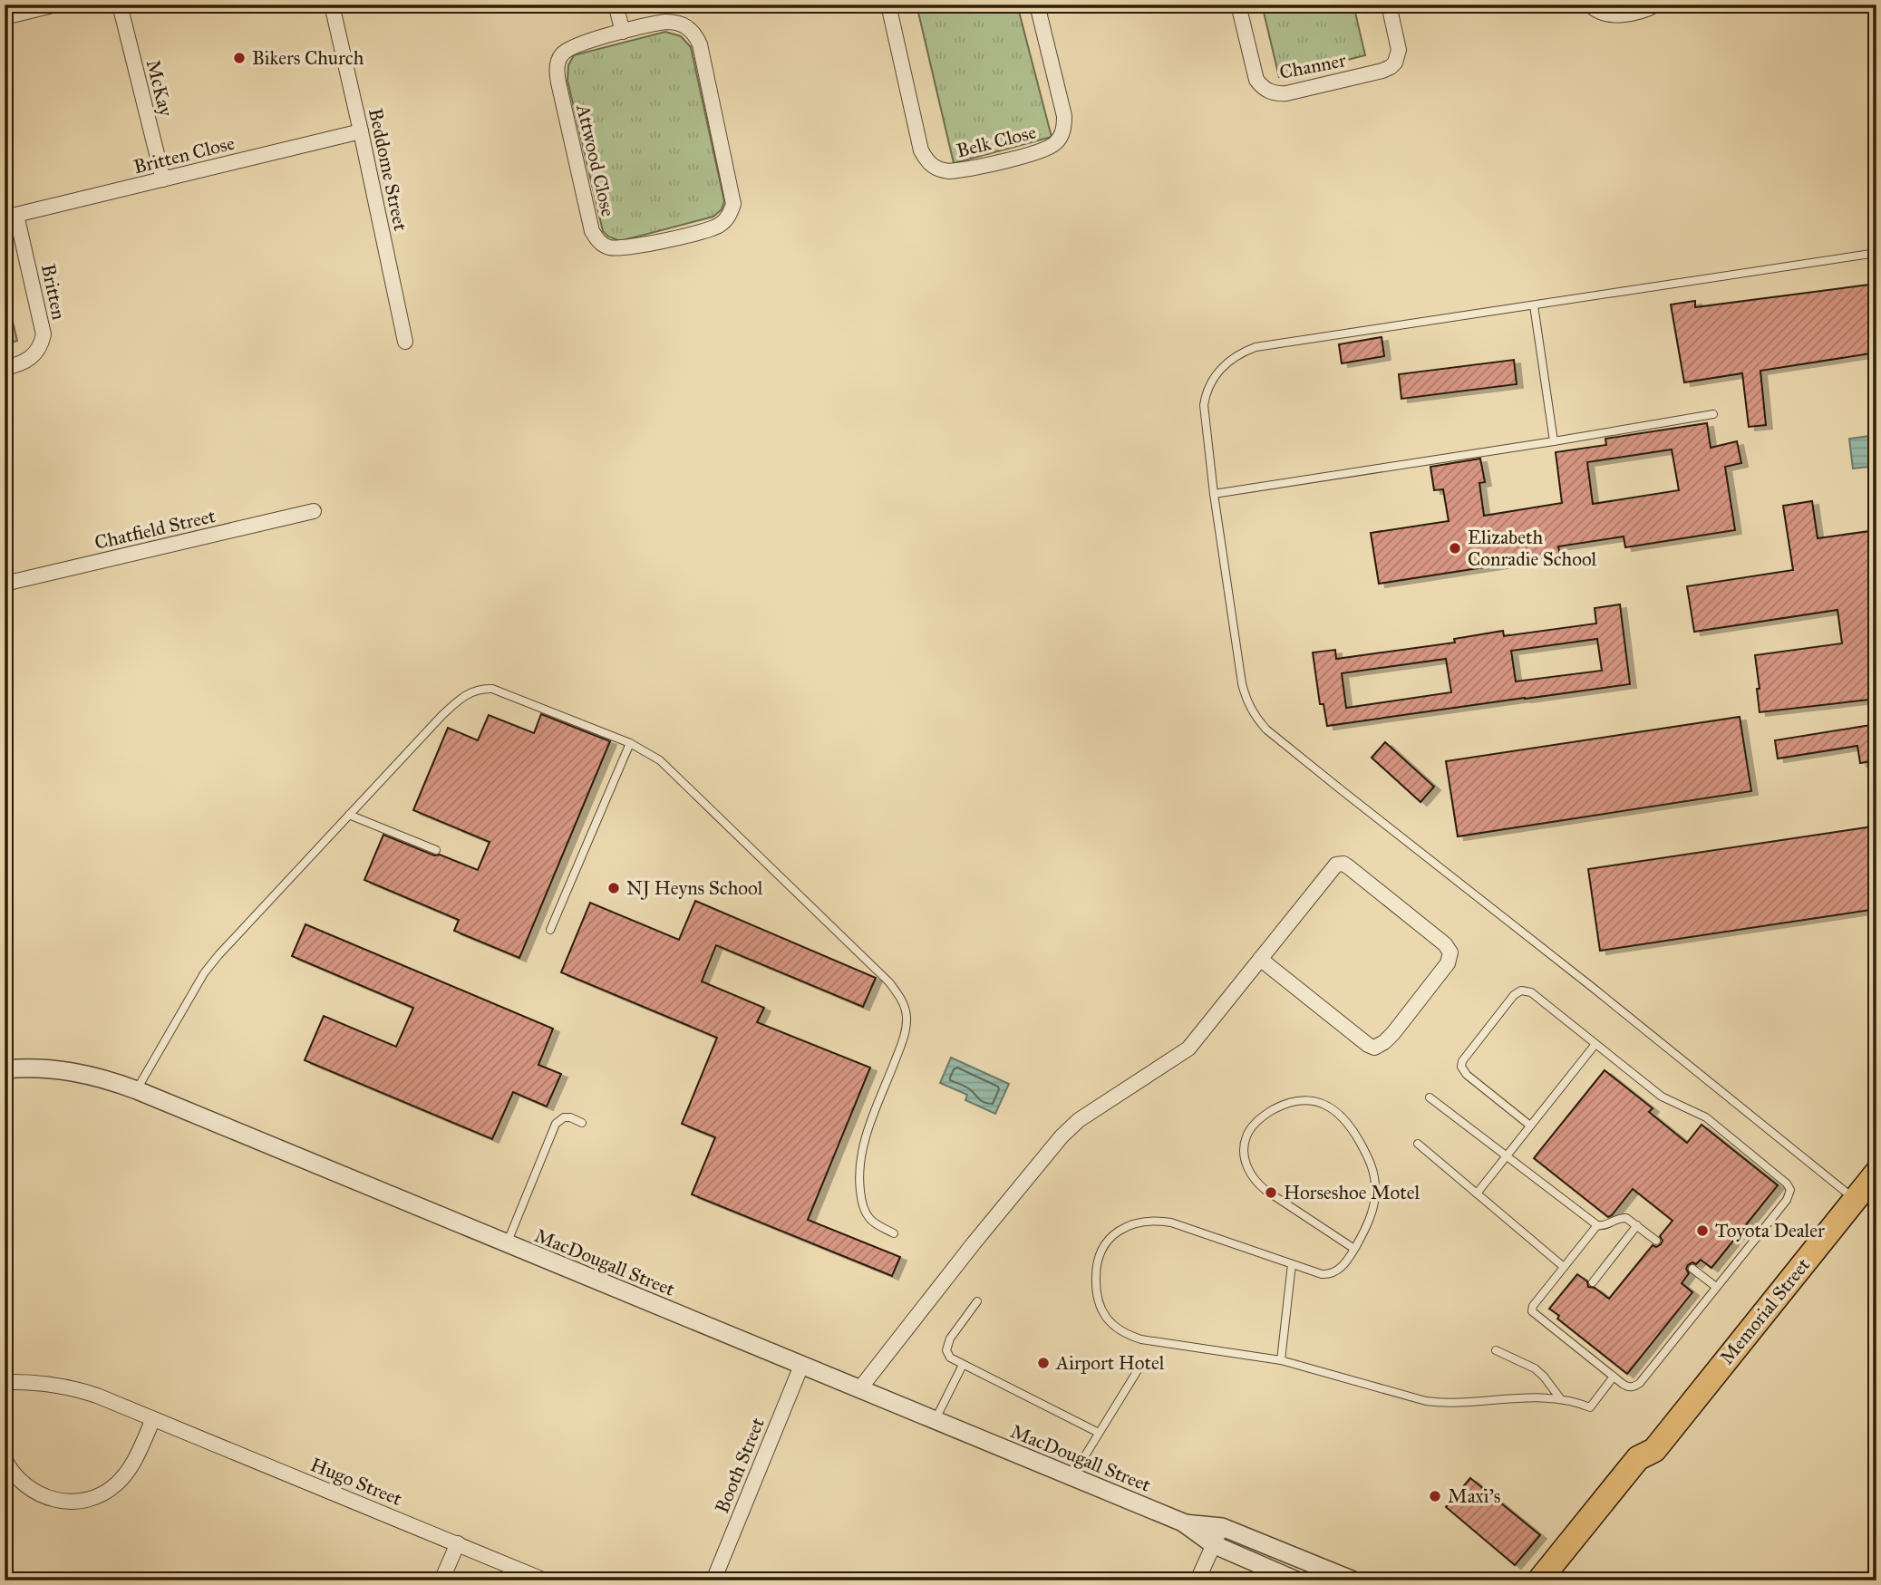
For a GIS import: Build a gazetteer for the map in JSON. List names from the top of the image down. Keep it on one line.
{"streets":{"highway":["Memorial Street"],"street":["Channer","McKay","Belk Close","Britten Close","Attwood Close","Beddome Street","Britten","Chatfield Street","MacDougall Street","Booth Street","Hugo Street"]},"crossings":[["McKay","Britten Close"],["Britten Close","Beddome Street"],["Britten Close","Britten"],["MacDougall Street","Booth Street"]],"places":["Bikers Church","Elizabeth Conradie School","NJ Heyns School","Horseshoe Motel","Toyota Dealer","Airport Hotel","Maxi's"]}
